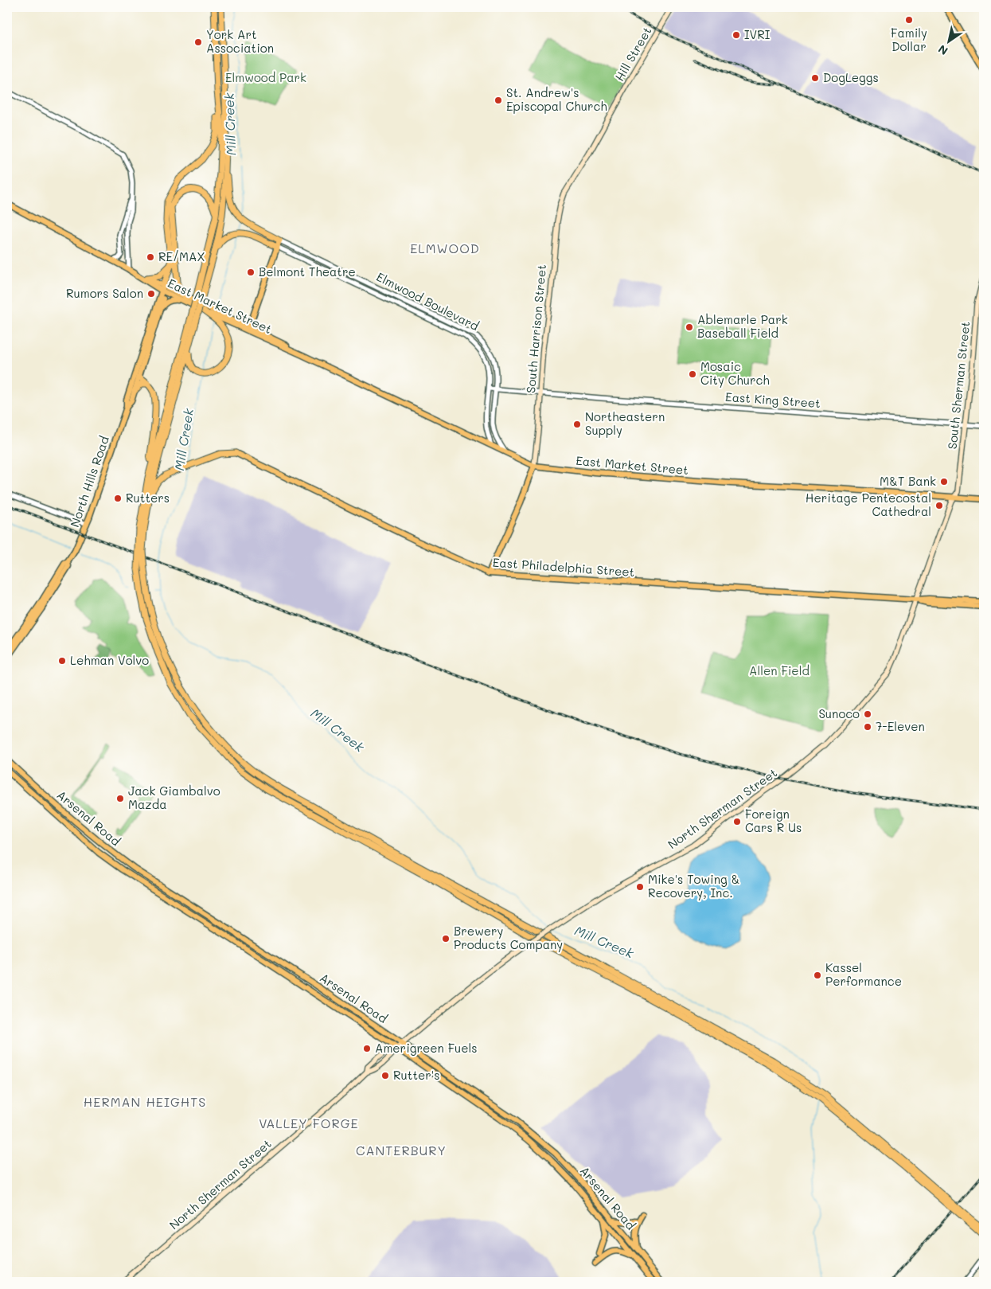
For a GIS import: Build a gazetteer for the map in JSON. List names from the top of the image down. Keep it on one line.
{"streets":{"main road":["Hill Street","East Market Street","South Harrison Street","South Sherman Street","North Hills Road","East Philadelphia Street","North Sherman Street","Arsenal Road"],"street":["Elmwood Boulevard","East King Street"]},"crossings":[["Hill Street","South Harrison Street"],["Elmwood Boulevard","East Market Street"],["Elmwood Boulevard","East King Street"],["East Market Street","South Harrison Street"],["East Market Street","South Sherman Street"],["East Market Street","North Hills Road"],["East Market Street","North Sherman Street"],["South Harrison Street","East King Street"],["South Sherman Street","East King Street"],["South Sherman Street","North Sherman Street"],["East Philadelphia Street","North Sherman Street"],["North Sherman Street","Arsenal Road"]],"districts":["ELMWOOD","HERMAN HEIGHTS","VALLEY FORGE","CANTERBURY"],"water":["Mill Creek"],"parks":["Elmwood Park","Allen Field"],"places":["Family Dollar","IVRI","York Art Association","DogLeggs","St. Andrew's Episcopal Church","RE/MAX","Belmont Theatre","Rumors Salon","Ablemarle Park Baseball Field","Mosaic City Church","Northeastern Supply","M&T Bank","Rutters","Heritage Pentecostal Cathedral","Lehman Volvo","Sunoco","7-Eleven","Jack Giambalvo Mazda","Foreign Cars R Us","Mike's Towing & Recovery, Inc.","Brewery Products Company","Kassel Performance","Amerigreen Fuels","Rutter's"],"north":"bottom left"}
